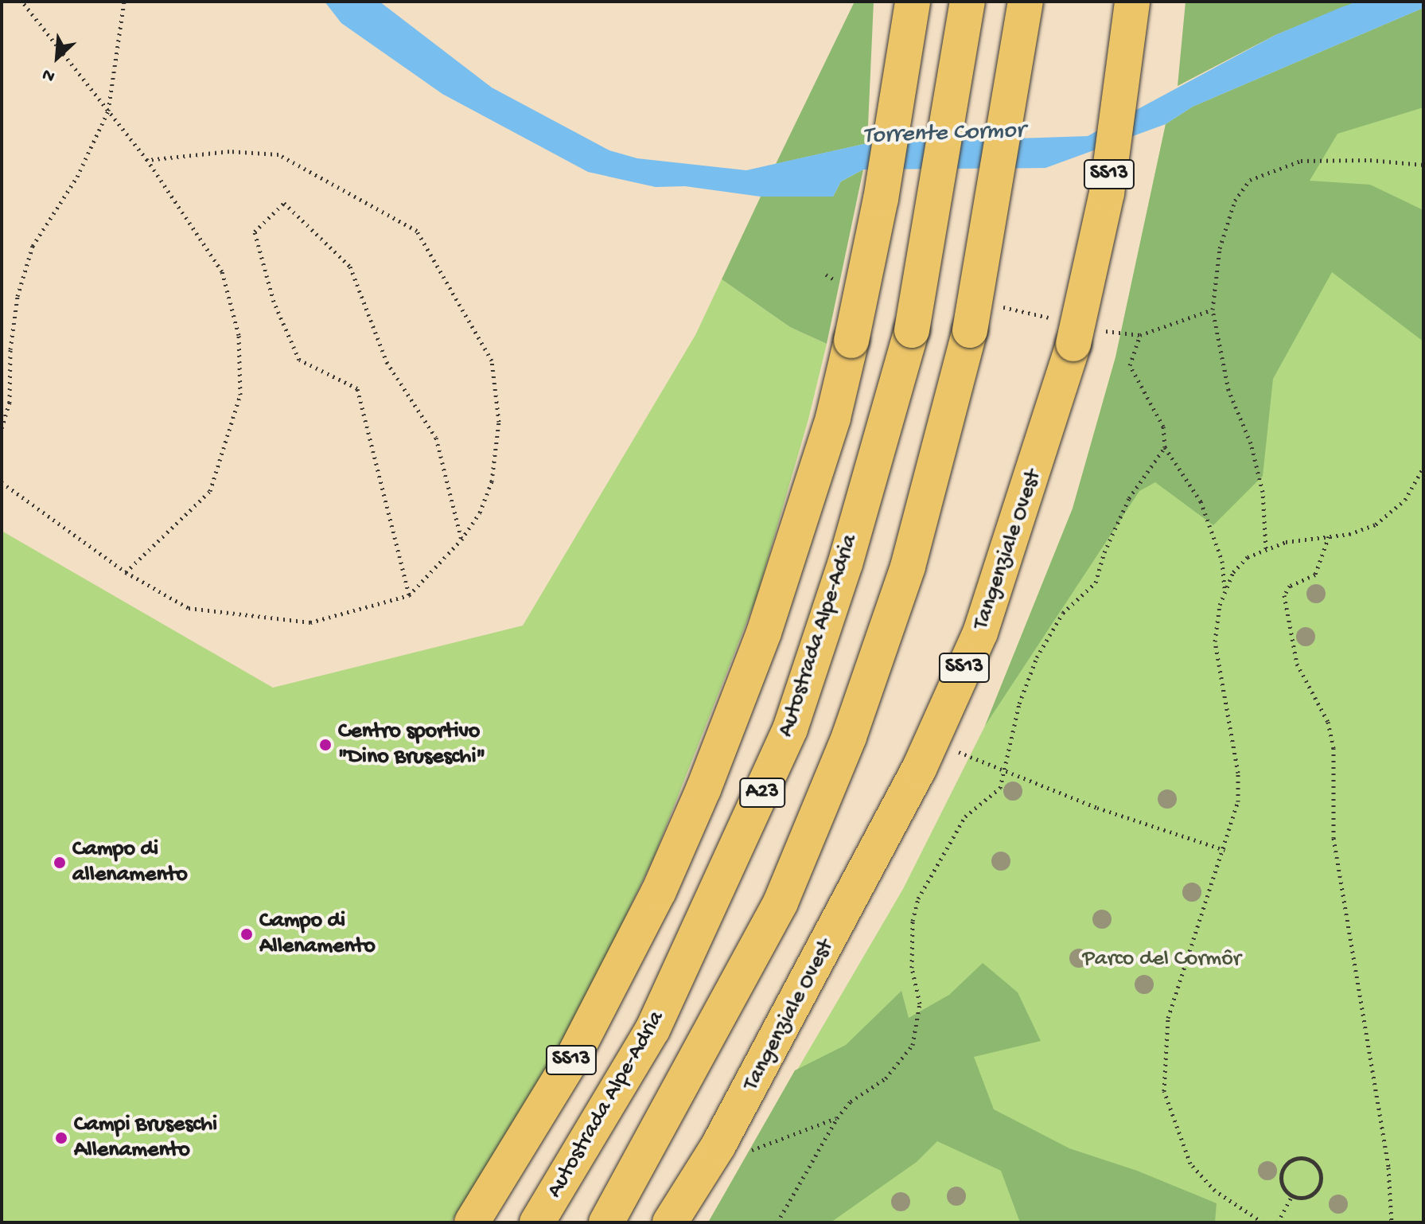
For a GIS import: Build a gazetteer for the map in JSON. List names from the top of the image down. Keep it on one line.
{"streets":{"highway":["SS13","Tangenziale Ovest","Autostrada Alpe-Adria","A23"]},"water":["Torrente Cormor"],"parks":["Parco del Cormôr"],"places":["Centro sportivo \"Dino Bruseschi\"","Campo di allenamento","Campo di Allenamento","Campi Bruseschi Allenamento"],"north":"bottom left"}
